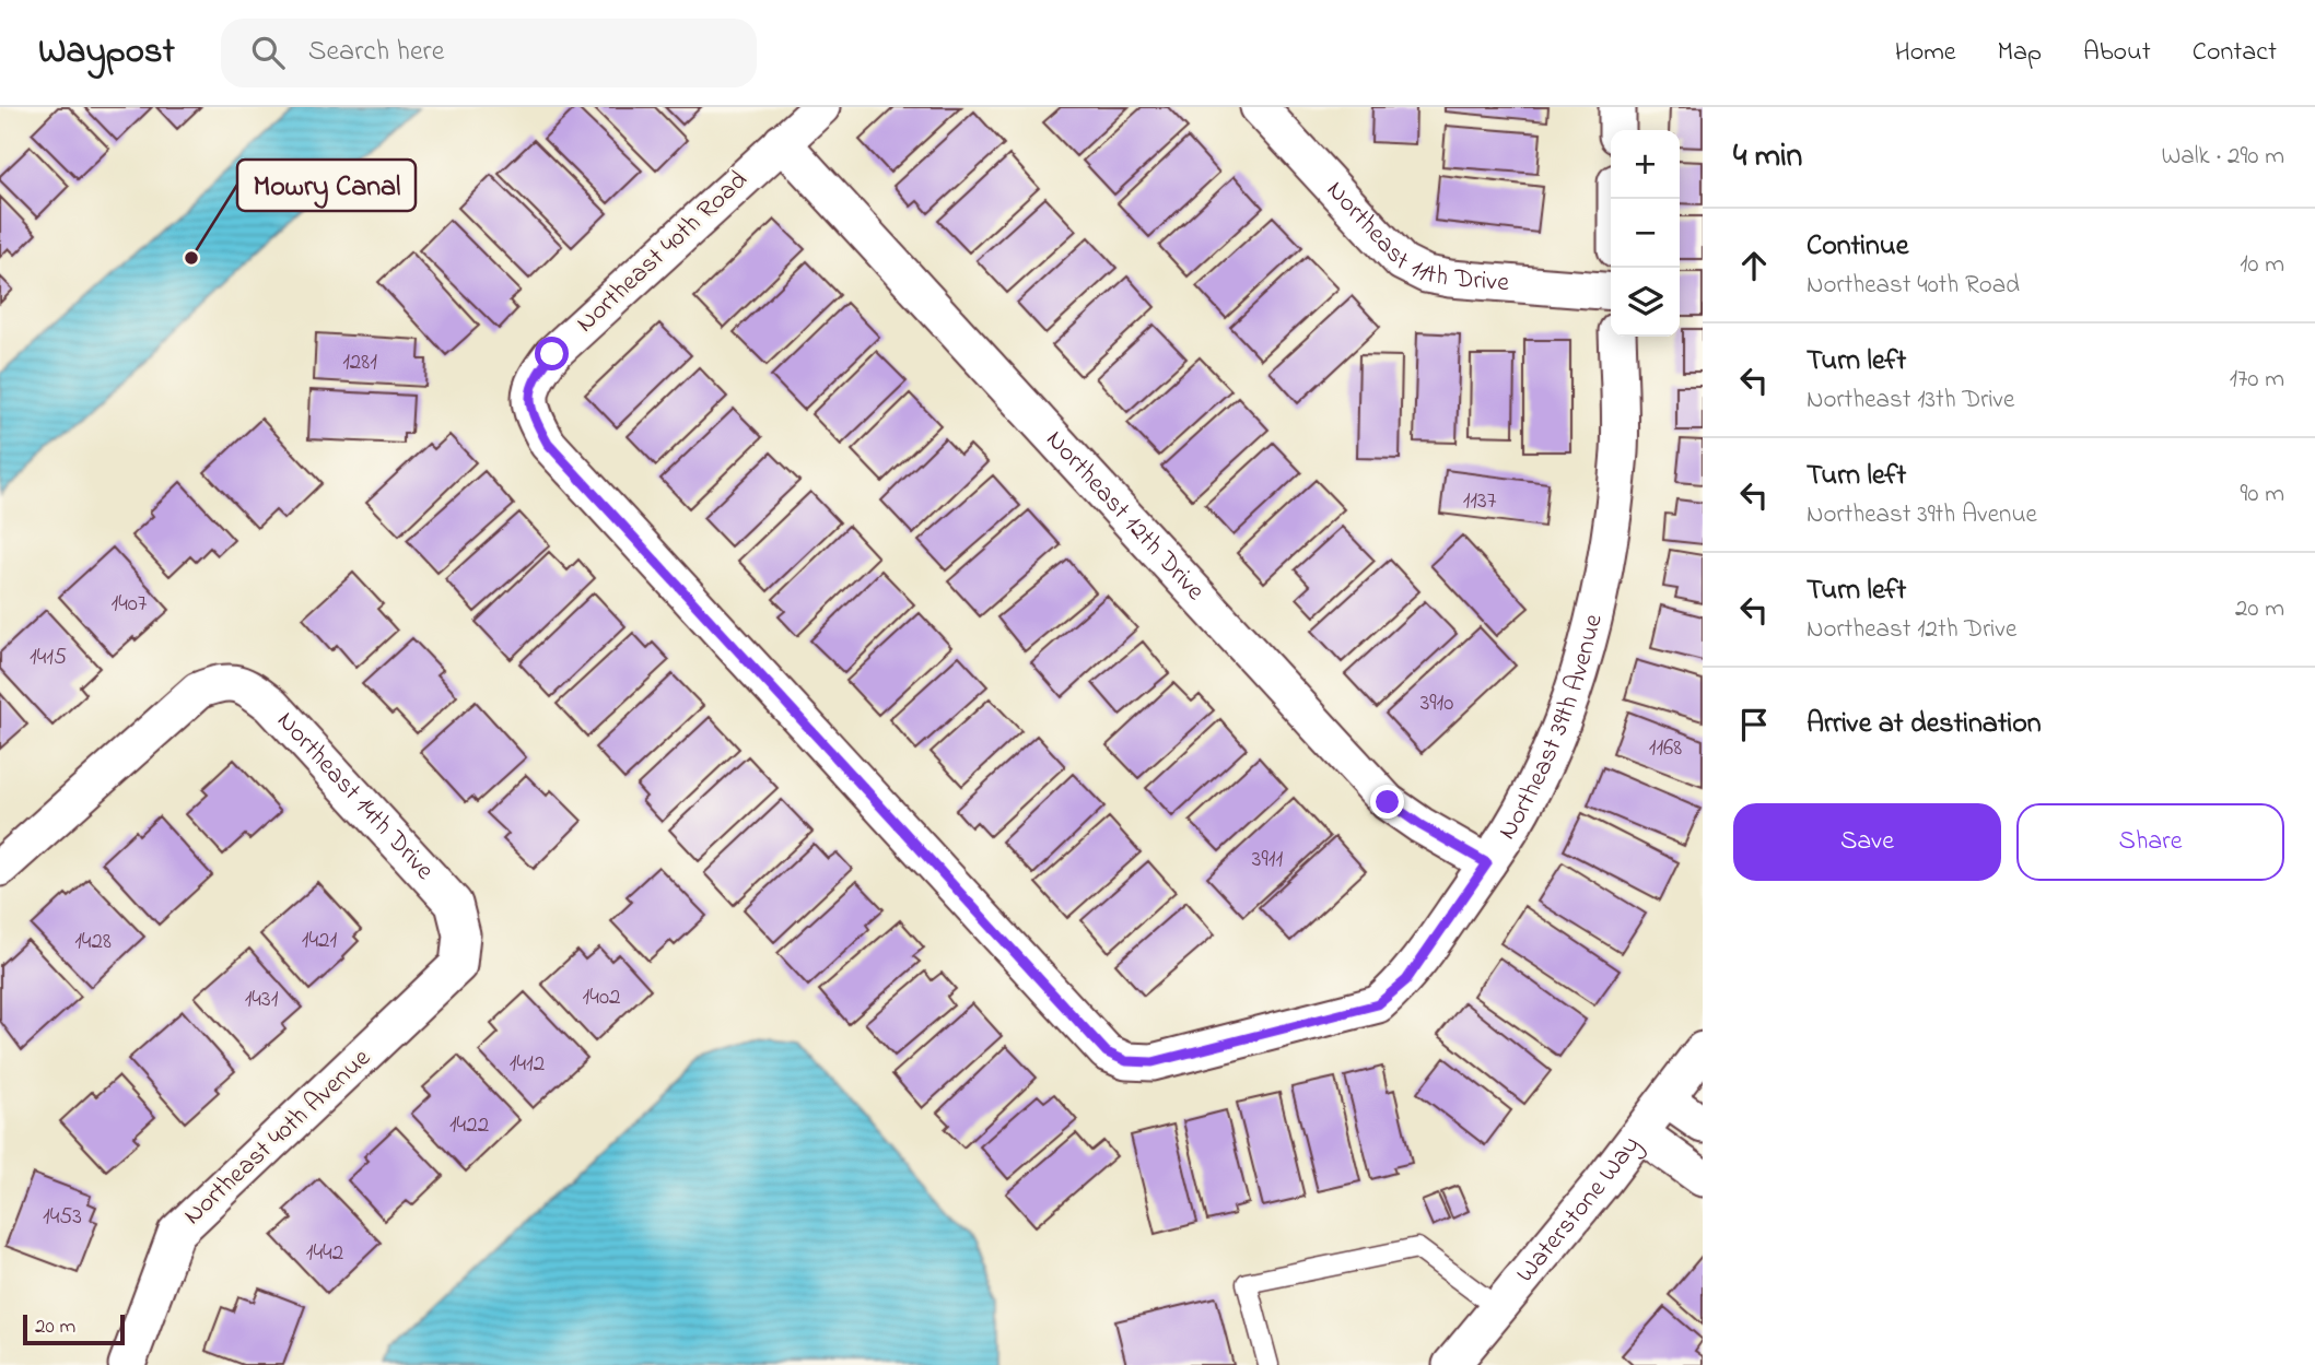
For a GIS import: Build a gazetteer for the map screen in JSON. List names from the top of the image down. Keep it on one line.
{"streets":{"street":["Northeast 11th Drive","Northeast 40th Road","Northeast 12th Drive","Northeast 39th Avenue","Northeast 14th Drive","Northeast 40th Avenue","Waterstone Way"]},"crossings":[["Northeast 40th Road","Northeast 12th Drive"],["Northeast 40th Road","Northeast 39th Avenue"],["Northeast 12th Drive","Northeast 39th Avenue"],["Northeast 14th Drive","Northeast 40th Avenue"]],"places":["Mowry Canal"],"house_numbers":["1281","1137","1407","1415","3910","1168","3911","1421","1428","1402","1431","1412","1422","1453","1442"],"scale_bar":"20 m","page":{"header":"Waypost","search":"Search here","nav":["Home","Map","About","Contact"],"heading":["4 min","Walk · 290 m"],"map_buttons":["+","−"],"list":[["Continue","Northeast 40th Road","10 m"],["Turn left","Northeast 13th Drive","170 m"],["Turn left","Northeast 39th Avenue","90 m"],["Turn left","Northeast 12th Drive","20 m"],"Arrive at destination"],"buttons":["Save","Share"],"scale":"20 m"}}
